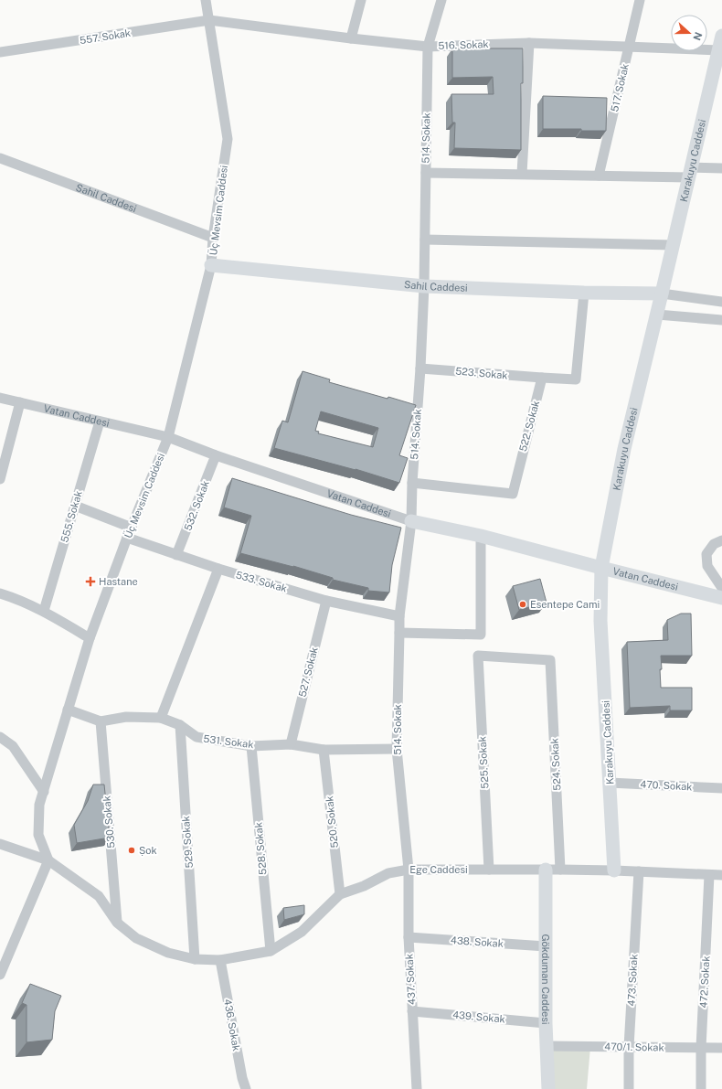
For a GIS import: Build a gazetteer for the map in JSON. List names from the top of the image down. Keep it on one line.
{"streets":{"street":["557. Sokak","516. Sokak","517. Sokak","514. Sokak","Karakuyu Caddesi","Sahil Caddesi","Üç Mevsim Caddesi","523. Sokak","Vatan Caddesi","522. Sokak","532. Sokak","555. Sokak","533. Sokak","527. Sokak","531. Sokak","525. Sokak","524. Sokak","470. Sokak","530. Sokak","520. Sokak","529. Sokak","528. Sokak","Ege Caddesi","438. Sokak","437. Sokak","Gökduman Caddesi","473. Sokak","472. Sokak","439. Sokak","436. Sokak","470/1. Sokak"]},"crossings":[["557. Sokak","516. Sokak"],["557. Sokak","Üç Mevsim Caddesi"],["516. Sokak","517. Sokak"],["516. Sokak","514. Sokak"],["516. Sokak","Karakuyu Caddesi"],["516. Sokak","Üç Mevsim Caddesi"],["514. Sokak","Sahil Caddesi"],["514. Sokak","523. Sokak"],["514. Sokak","Vatan Caddesi"],["514. Sokak","522. Sokak"],["514. Sokak","533. Sokak"],["514. Sokak","531. Sokak"],["514. Sokak","Ege Caddesi"],["514. Sokak","437. Sokak"],["Karakuyu Caddesi","Sahil Caddesi"],["Karakuyu Caddesi","Vatan Caddesi"],["Karakuyu Caddesi","470. Sokak"],["Karakuyu Caddesi","Ege Caddesi"],["Sahil Caddesi","Üç Mevsim Caddesi"],["Üç Mevsim Caddesi","Vatan Caddesi"],["Üç Mevsim Caddesi","533. Sokak"],["Üç Mevsim Caddesi","531. Sokak"],["Üç Mevsim Caddesi","Ege Caddesi"],["523. Sokak","522. Sokak"],["Vatan Caddesi","532. Sokak"],["Vatan Caddesi","555. Sokak"],["532. Sokak","533. Sokak"],["533. Sokak","527. Sokak"],["527. Sokak","531. Sokak"],["531. Sokak","530. Sokak"],["531. Sokak","520. Sokak"],["531. Sokak","529. Sokak"],["531. Sokak","528. Sokak"],["525. Sokak","524. Sokak"],["525. Sokak","Ege Caddesi"],["524. Sokak","Ege Caddesi"],["530. Sokak","Ege Caddesi"],["520. Sokak","Ege Caddesi"],["529. Sokak","Ege Caddesi"],["528. Sokak","Ege Caddesi"],["Ege Caddesi","437. Sokak"],["Ege Caddesi","Gökduman Caddesi"],["Ege Caddesi","473. Sokak"],["Ege Caddesi","472. Sokak"],["Ege Caddesi","436. Sokak"],["438. Sokak","437. Sokak"],["438. Sokak","Gökduman Caddesi"],["437. Sokak","439. Sokak"],["Gökduman Caddesi","439. Sokak"],["Gökduman Caddesi","470/1. Sokak"],["473. Sokak","470/1. Sokak"],["472. Sokak","470/1. Sokak"]],"places":{"health":["Hastane"],"other":["Esentepe Cami","Ṣok"]},"north":"right"}
